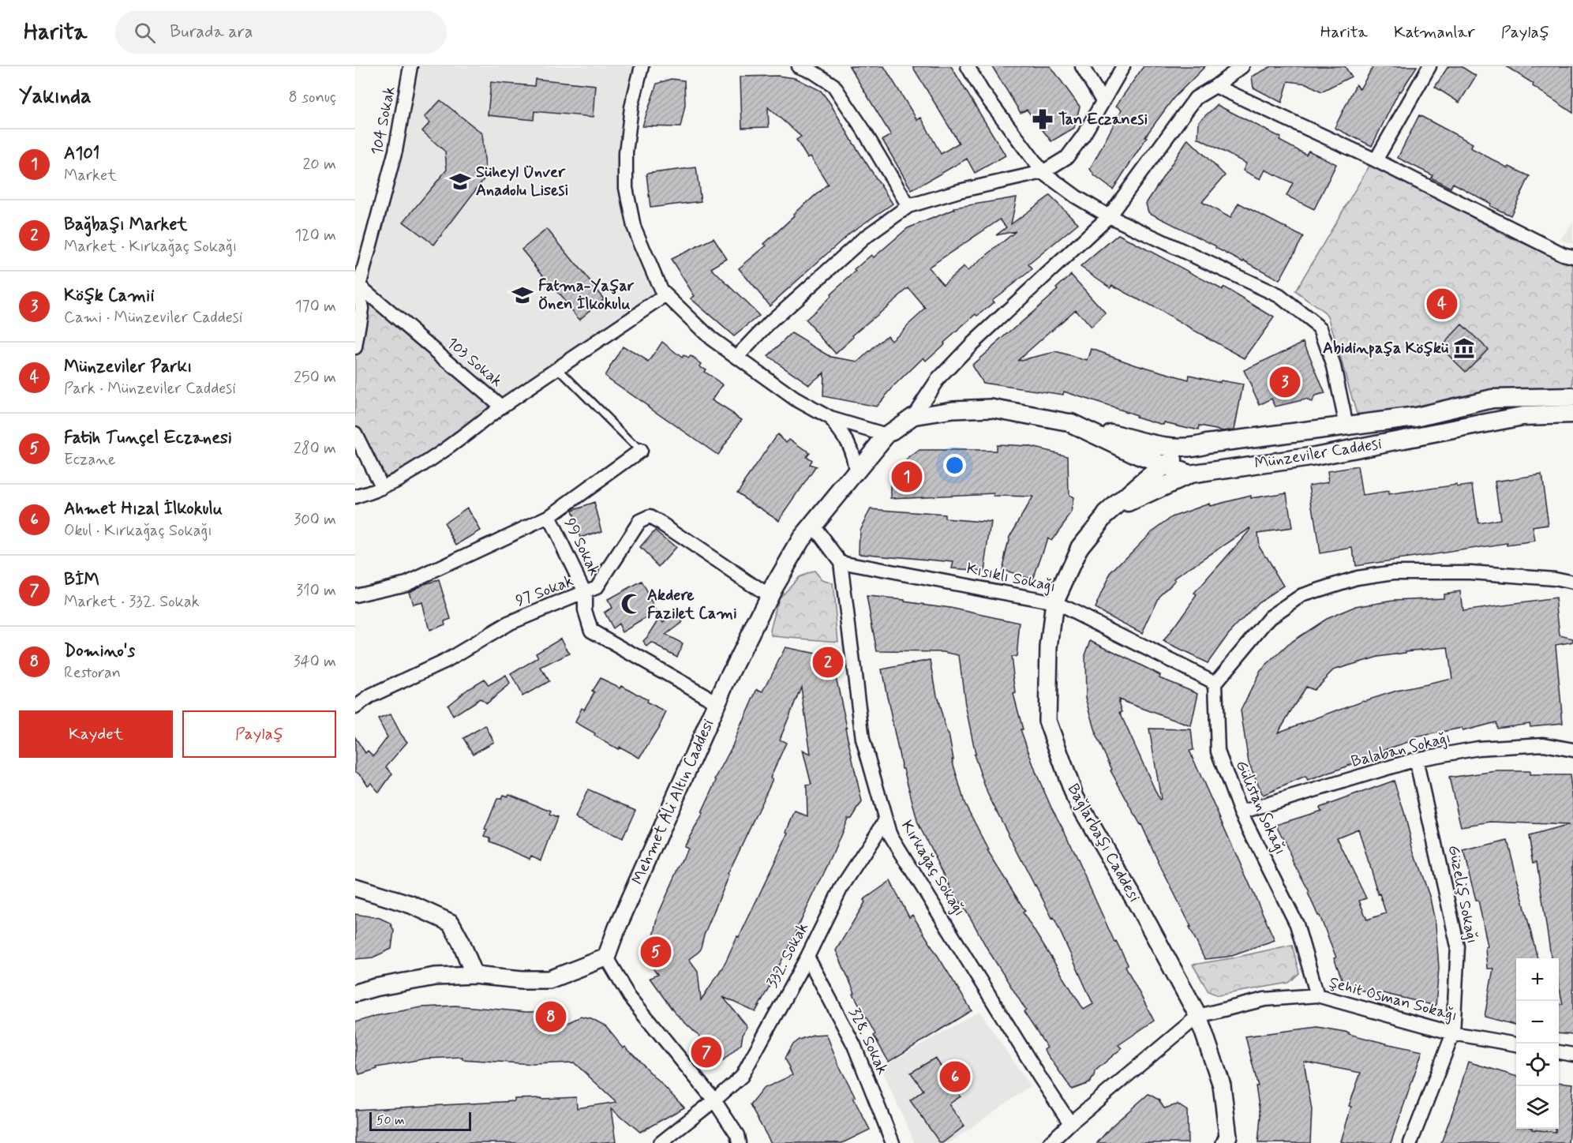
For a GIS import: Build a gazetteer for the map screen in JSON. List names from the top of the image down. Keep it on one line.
{"streets":{"main road":["Münzeviler Caddesi","Bağlarbaşı Caddesi"],"street":["104 Sokak","103 Sokak","99 Sokak","Kısıklı Sokağı","97 Sokak","Balaban Sokağı","Mehmet Ali Altın Caddesi","Gülistan Sokağı","Kırkağaç Sokağı","Güzeliş Sokağı","332. Sokak","Şehit Osman Sokağı","328. Sokak"]},"crossings":[["104 Sokak","103 Sokak"],["Münzeviler Caddesi","Mehmet Ali Altın Caddesi"],["Münzeviler Caddesi","Bağlarbaşı Caddesi"],["99 Sokak","97 Sokak"],["Kısıklı Sokağı","Gülistan Sokağı"],["Kısıklı Sokağı","Bağlarbaşı Caddesi"],["Kısıklı Sokağı","Kırkağaç Sokağı"],["97 Sokak","Mehmet Ali Altın Caddesi"],["Balaban Sokağı","Gülistan Sokağı"],["Balaban Sokağı","Güzeliş Sokağı"],["Mehmet Ali Altın Caddesi","Kırkağaç Sokağı"],["Gülistan Sokağı","Şehit Osman Sokağı"],["Bağlarbaşı Caddesi","Şehit Osman Sokağı"],["Kırkağaç Sokağı","332. Sokak"],["Kırkağaç Sokağı","Şehit Osman Sokağı"],["Güzeliş Sokağı","Şehit Osman Sokağı"],["332. Sokak","328. Sokak"]],"places":{"pharmacy":["Tan Eczanesi"],"school or university":["Süheyl Ünver Anadolu Lisesi","Fatma-Yaşar Önen İlkokulu"],"museum":["Abidinpaşa Köşkü"],"mosque":["Akdere Fazilet Cami"]},"scale_bar":"50 m","page":{"header":"Harita","search":"Burada ara","nav":["Harita","Katmanlar","Paylaş"],"heading":["Yakında","8 sonuç"],"list":[{"mark":"1","name":"A101","note":"Market","value":"20 m"},{"mark":"2","name":"Bağbaşı Market","note":"Market · Kırkağaç Sokağı","value":"120 m"},{"mark":"3","name":"Köşk Camii","note":"Cami · Münzeviler Caddesi","value":"170 m"},{"mark":"4","name":"Münzeviler Parkı","note":"Park · Münzeviler Caddesi","value":"250 m"},{"mark":"5","name":"Fatih Tunçel Eczanesi","note":"Eczane","value":"280 m"},{"mark":"6","name":"Ahmet Hızal İlkokulu","note":"Okul · Kırkağaç Sokağı","value":"300 m"},{"mark":"7","name":"BİM","note":"Market · 332. Sokak","value":"310 m"},{"mark":"8","name":"Domino's","note":"Restoran","value":"340 m"}],"pins":["4","3","1","2","5","8","7","6"],"buttons":["Kaydet","Paylaş"],"map_buttons":["+","−"],"scale":"50 m"}}
